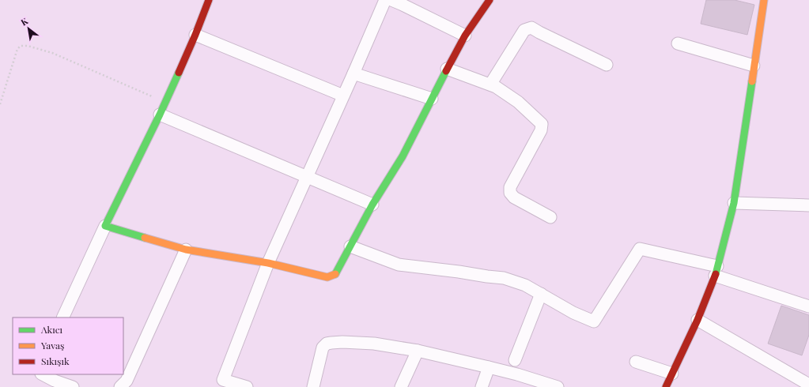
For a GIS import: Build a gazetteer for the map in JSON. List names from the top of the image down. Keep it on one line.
{"legend":["Akıcı","Yavaş","Sıkışık"],"north":"top left"}
